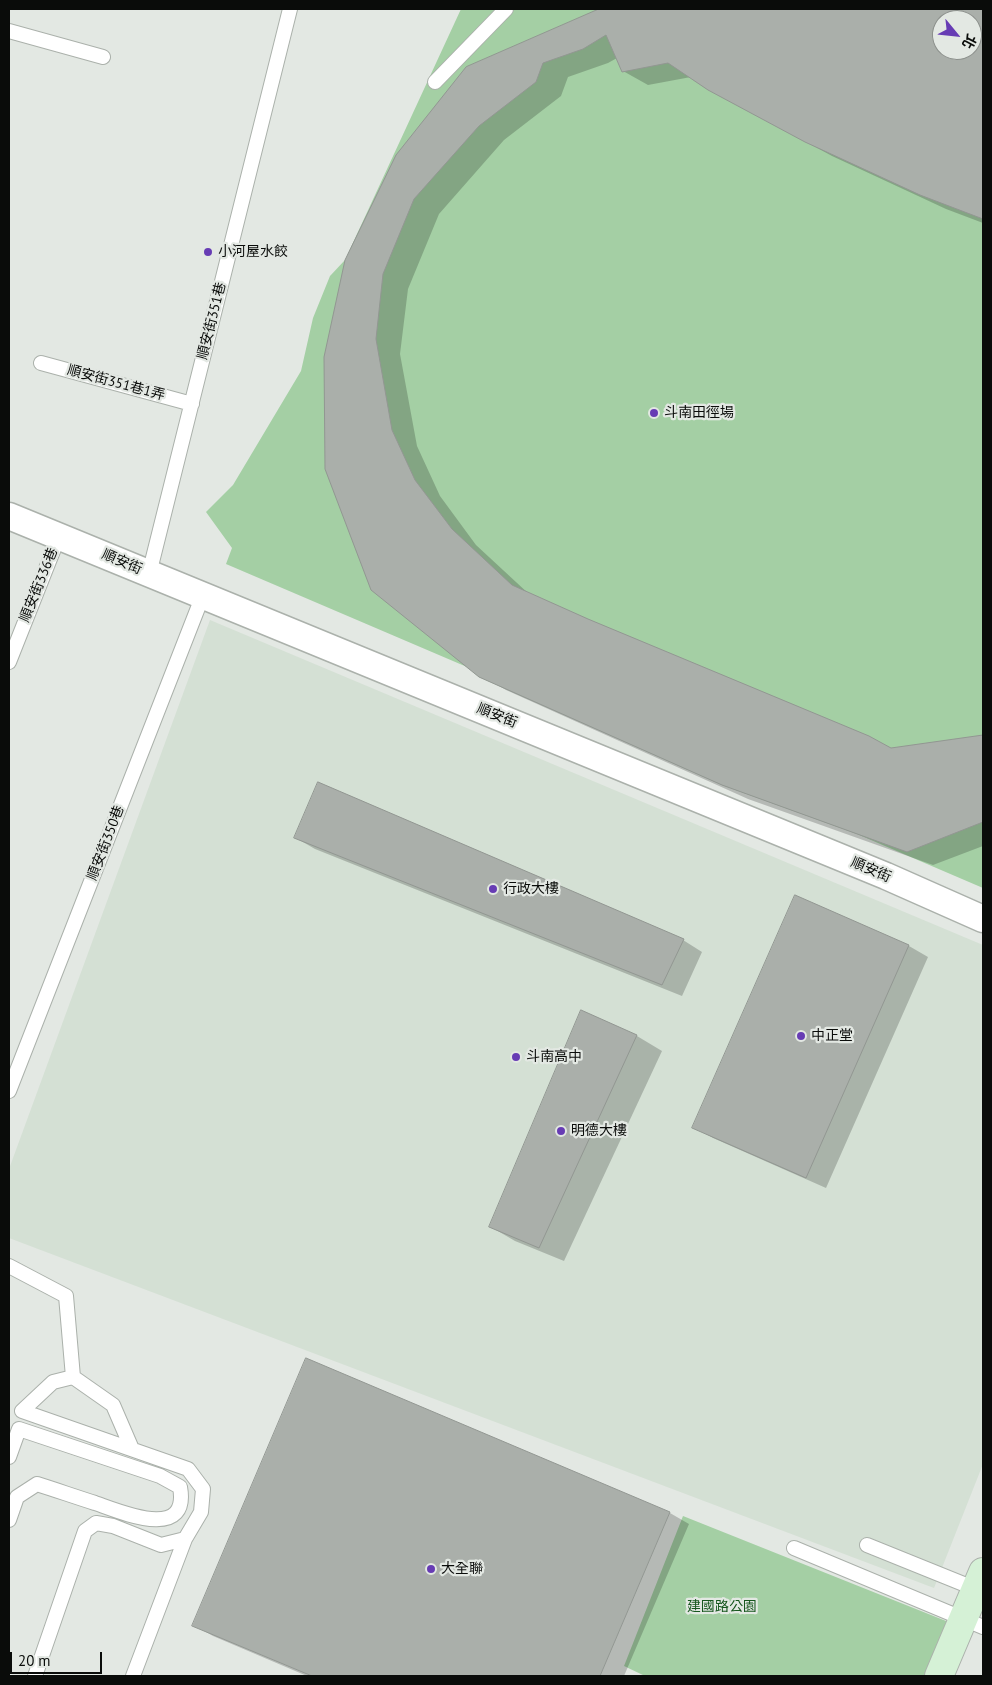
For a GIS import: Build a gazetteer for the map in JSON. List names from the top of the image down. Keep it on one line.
{"streets":{"street":["順安街"],"lane":["順安街351巷","順安街351巷1弄","順安街336巷","順安街350巷"]},"crossings":[["順安街351巷","順安街351巷1弄"],["順安街351巷","順安街"],["順安街","順安街336巷"],["順安街","順安街350巷"]],"parks":["建國路公園"],"places":["小河屋水餃","斗南田徑場","行政大樓","中正堂","斗南高中","明德大樓","大全聯"],"scale_bar":"20 m","north":"bottom right"}
